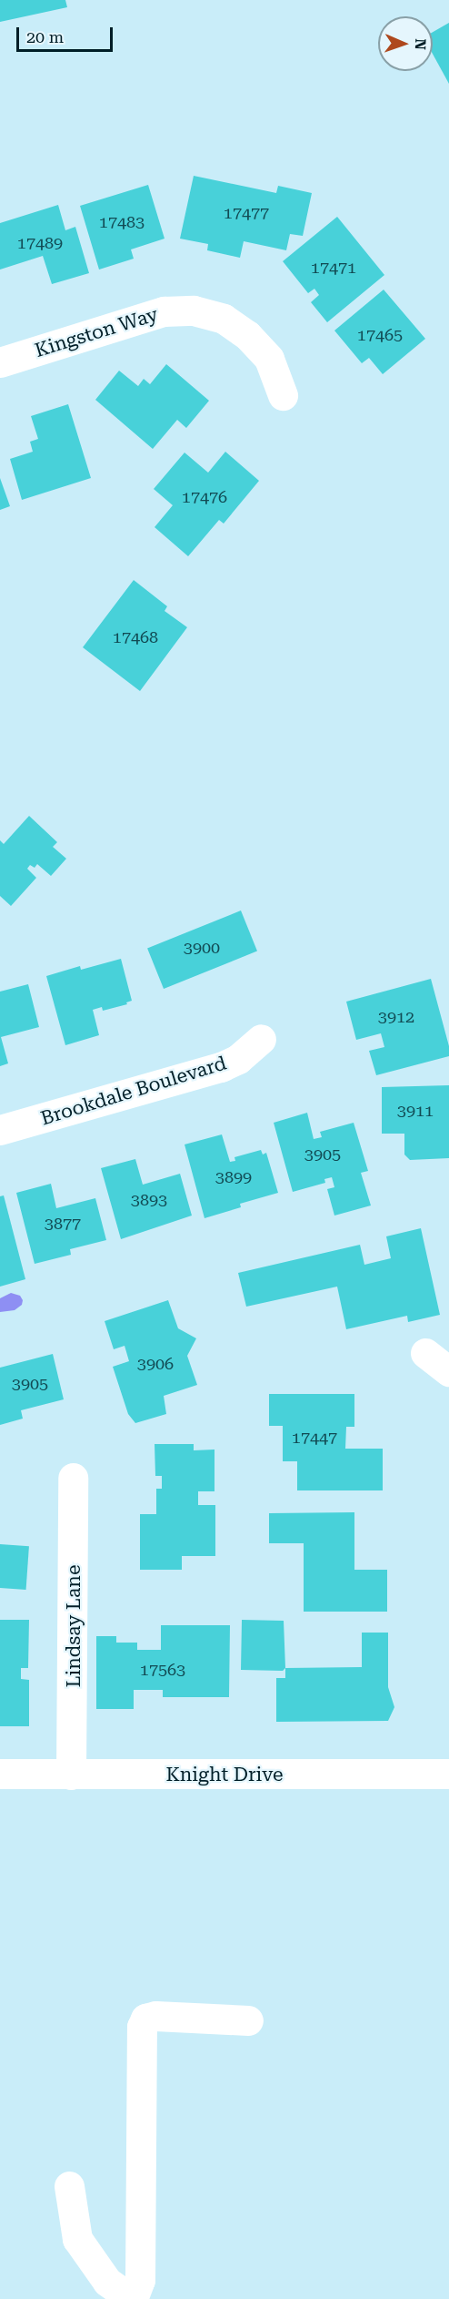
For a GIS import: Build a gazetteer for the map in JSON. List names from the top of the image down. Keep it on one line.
{"streets":{"street":["Kingston Way","Brookdale Boulevard","Lindsay Lane","Knight Drive"]},"crossings":[["Lindsay Lane","Knight Drive"]],"house_numbers":["17477","17483","17489","17471","17465","17476","17468","3900","3912","3911","3905","3899","3893","3877","3906","3905","17447","17563"],"scale_bar":"20 m","north":"right"}
